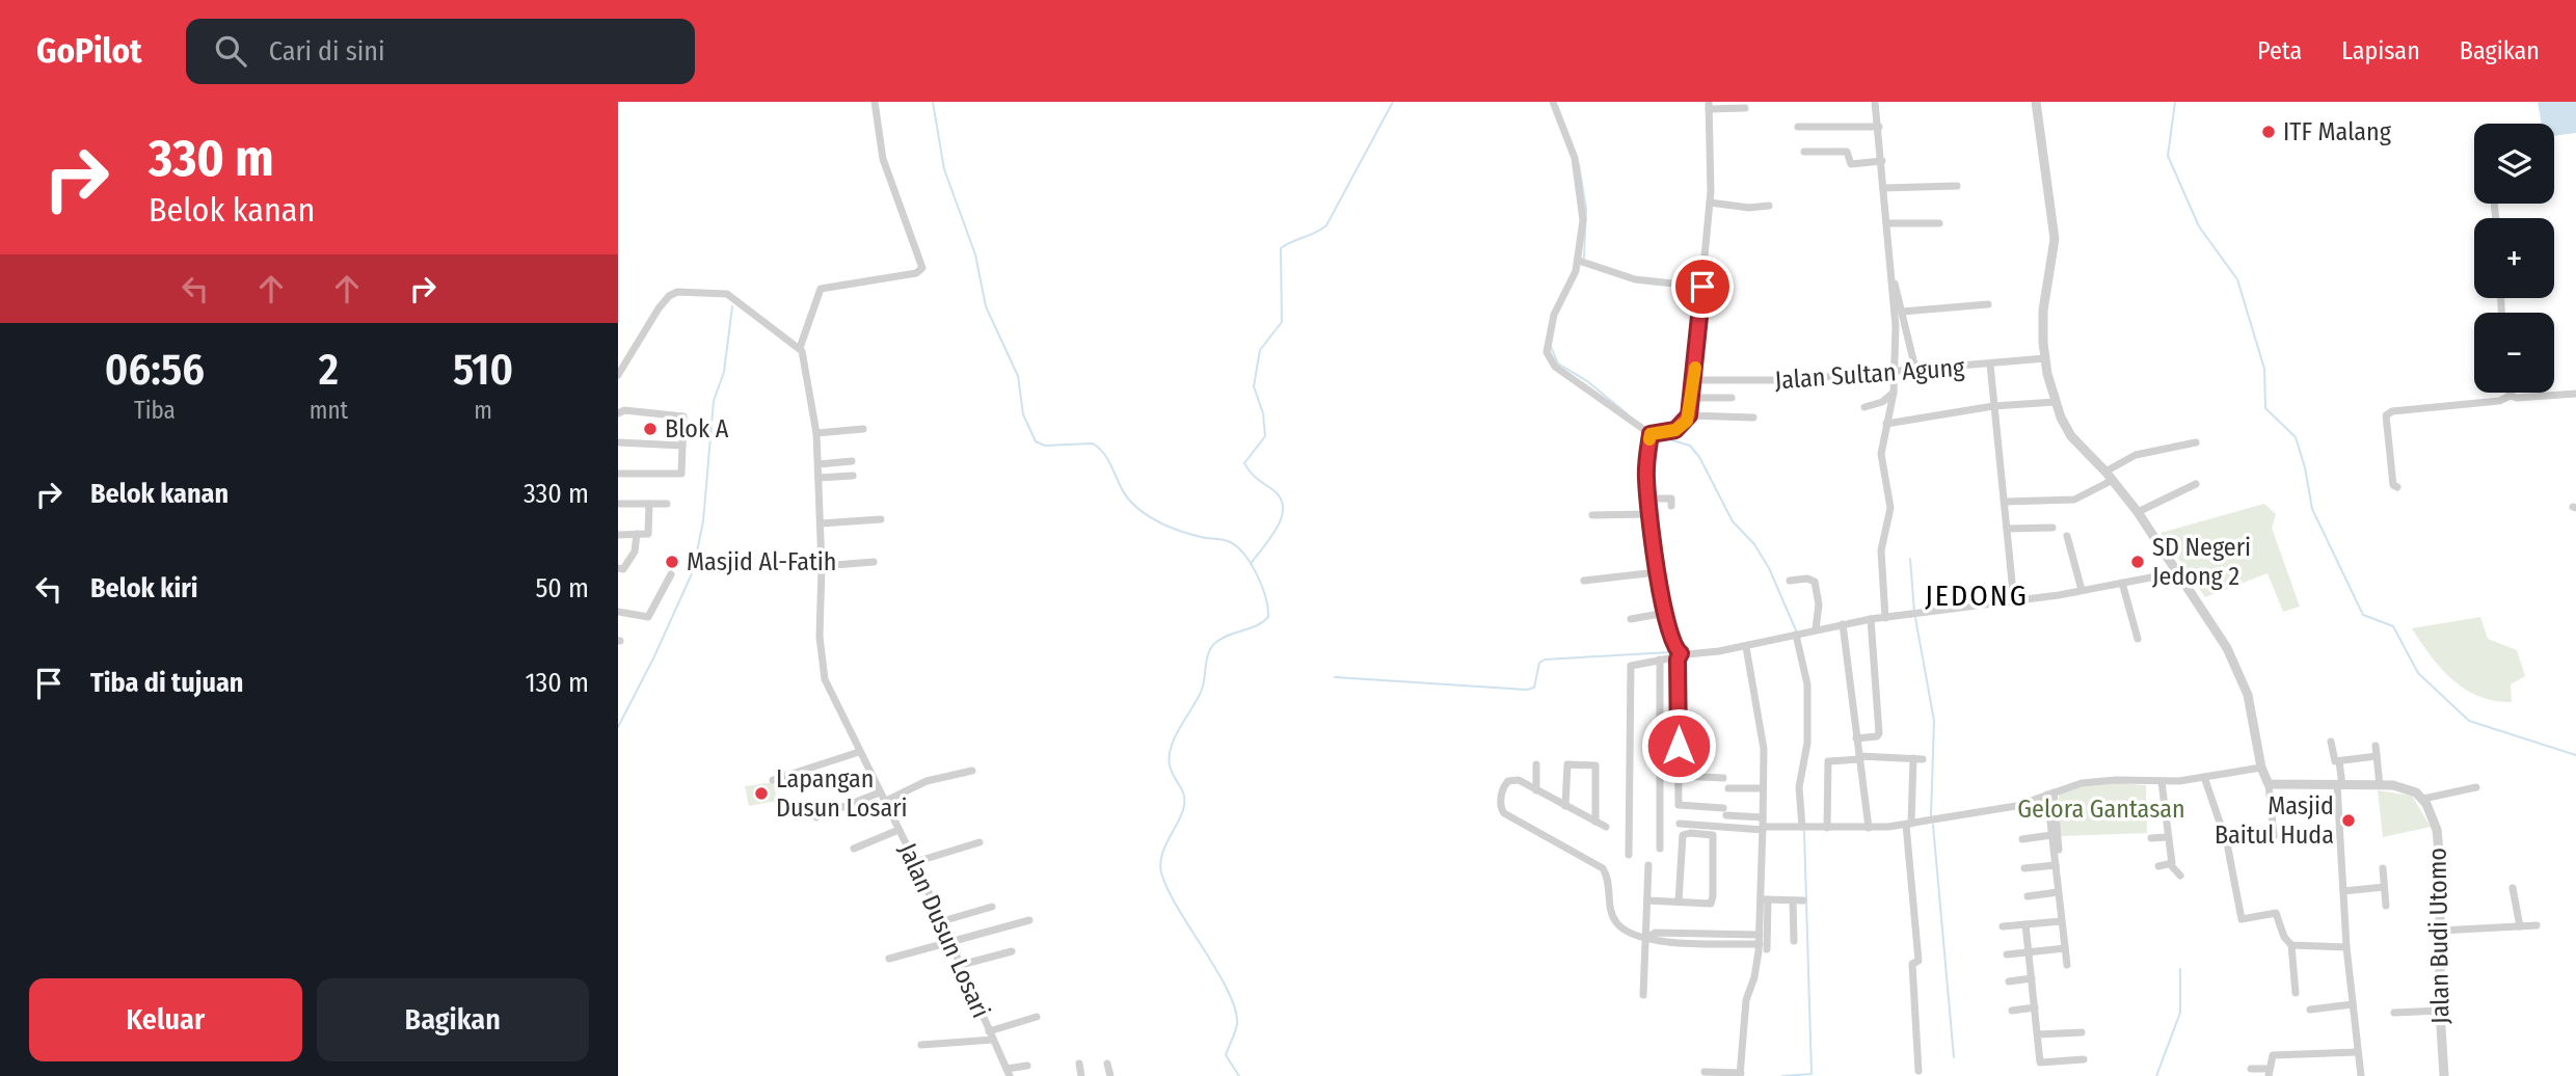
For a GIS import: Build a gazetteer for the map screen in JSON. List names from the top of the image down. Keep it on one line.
{"streets":{"street":["Jalan Sultan Agung","Jalan Dusun Losari","Jalan Budi Utomo"]},"districts":["JEDONG"],"parks":["Gelora Gantasan"],"places":["ITF Malang","Blok A","Masjid Al-Fatih","SD Negeri Jedong 2","Lapangan Dusun Losari","Masjid Baitul Huda"],"page":{"header":"GoPilot","search":"Cari di sini","nav":["Peta","Lapisan","Bagikan"],"turn":["330 m","Belok kanan"],"map_buttons":["+","−"],"eta":["06:56","Tiba","2","mnt","510","m"],"list":[{"name":"Belok kanan","value":"330 m"},{"name":"Belok kiri","value":"50 m"},{"name":"Tiba di tujuan","value":"130 m"}],"buttons":["Keluar","Bagikan"]}}
